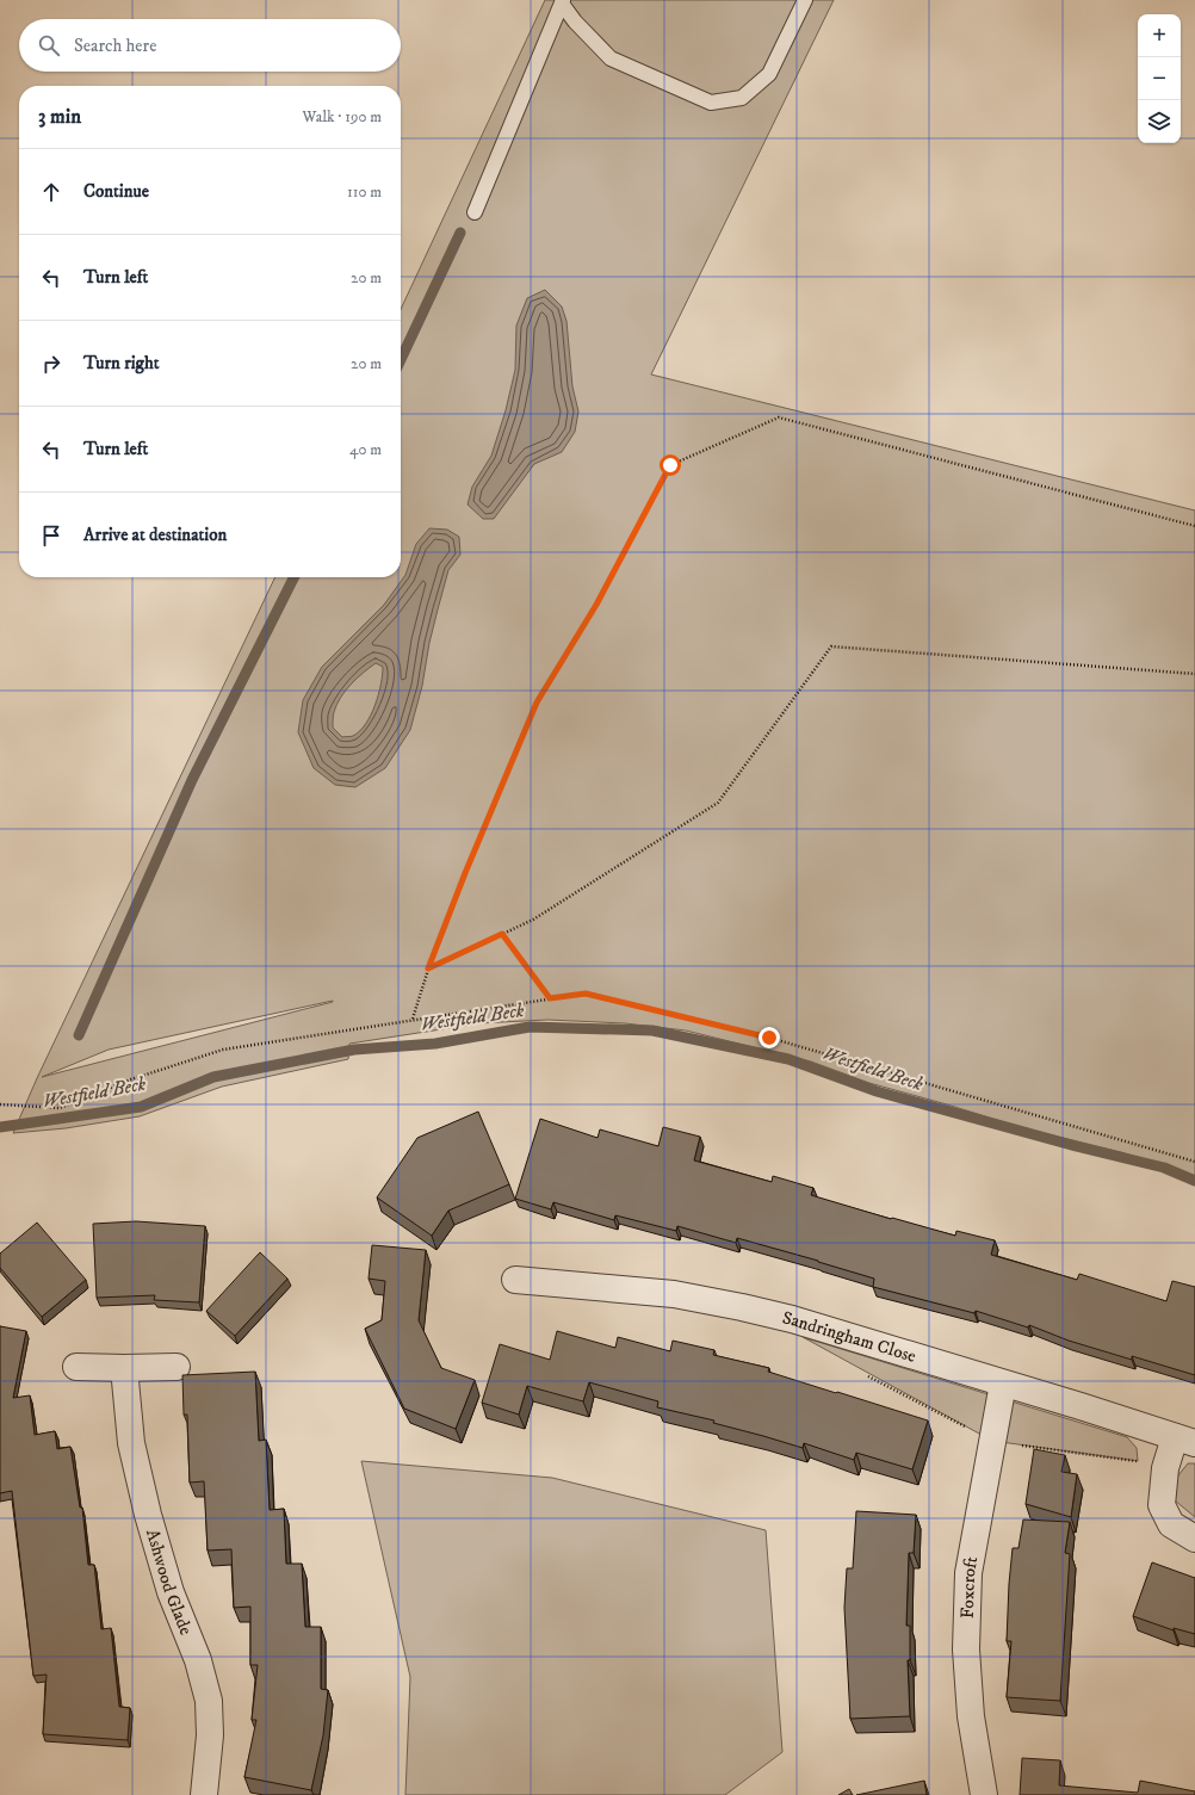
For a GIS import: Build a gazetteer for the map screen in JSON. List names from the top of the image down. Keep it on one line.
{"streets":{"street":["Sandringham Close","Ashwood Glade","Foxcroft"]},"crossings":[["Sandringham Close","Foxcroft"]],"water":["Westfield Beck"],"page":{"map_buttons":["+","−"],"search":"Search here","heading":["3 min","Walk · 190 m"],"list":[["Continue","110 m"],["Turn left","20 m"],["Turn right","20 m"],["Turn left","40 m"],"Arrive at destination"]}}
